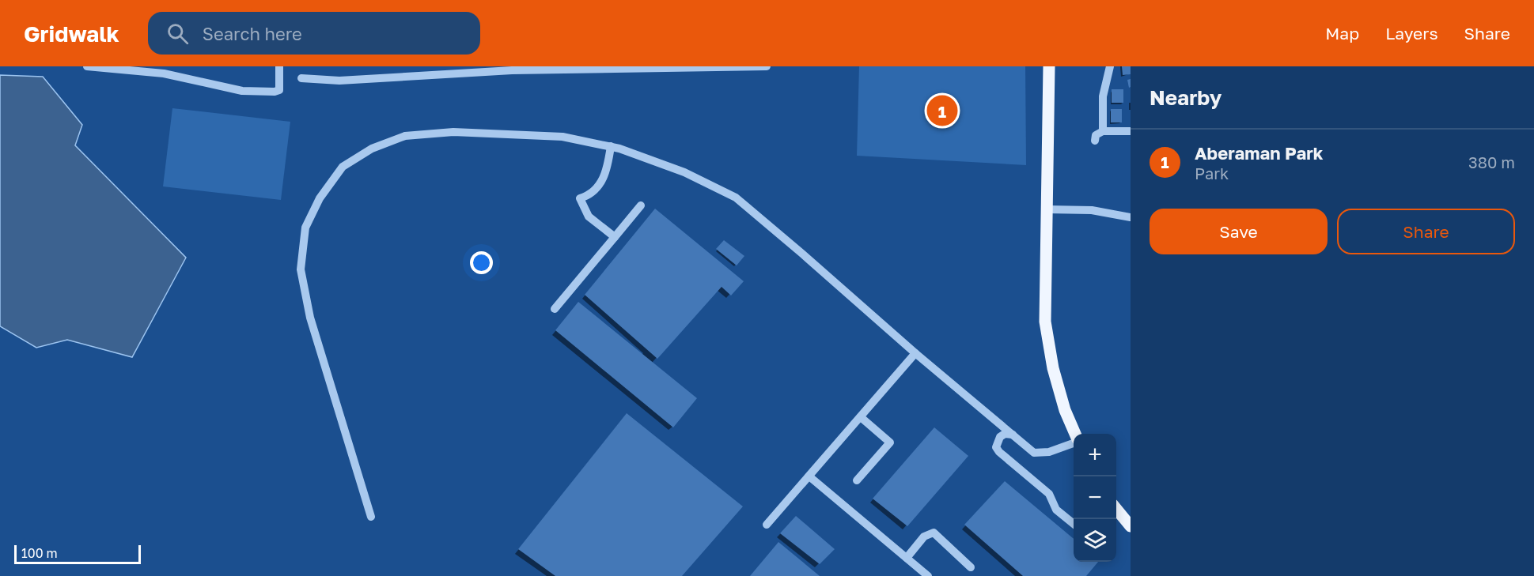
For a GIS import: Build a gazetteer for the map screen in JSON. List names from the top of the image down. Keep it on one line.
{"scale_bar":"100 m","page":{"header":"Gridwalk","search":"Search here","nav":["Map","Layers","Share"],"heading":"Nearby","pins":"1","list":[{"mark":"1","name":"Aberaman Park","note":"Park","value":"380 m"}],"buttons":["Save","Share"],"map_buttons":["+","−"],"scale":"100 m"}}
